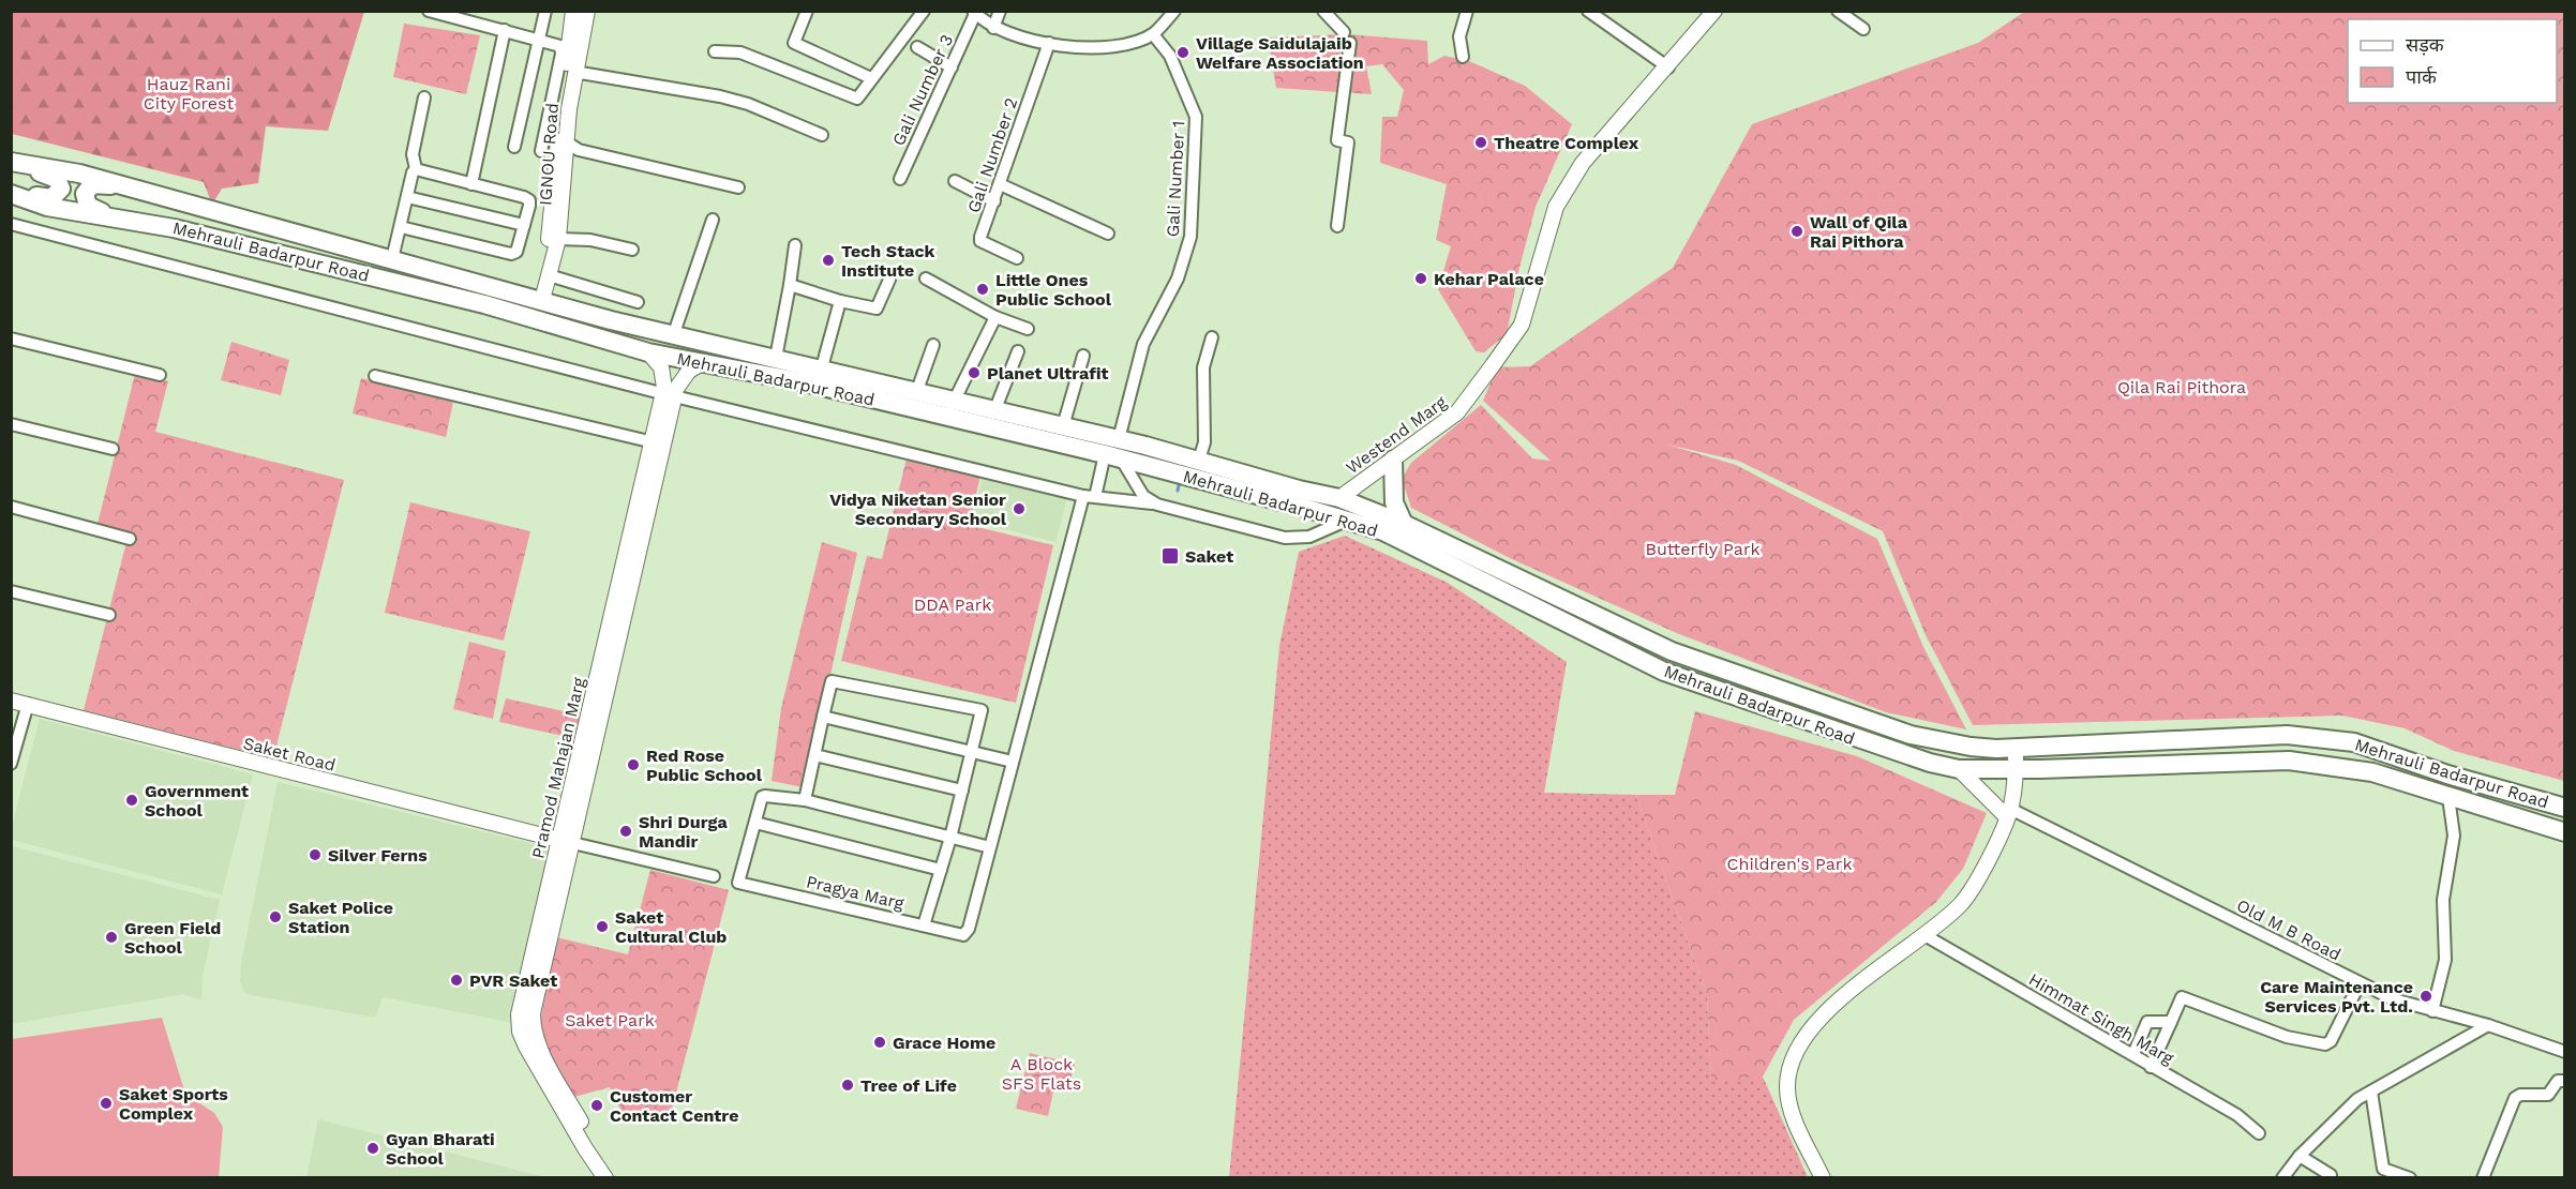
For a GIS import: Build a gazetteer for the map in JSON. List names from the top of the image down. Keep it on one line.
{"streets":{"main road":["Mehrauli Badarpur Road"],"street":["Gali Number 3","IGNOU Road","Gali Number 2","Gali Number 1","Westend Marg","Saket Road","Pramod Mahajan Marg","Pragya Marg","Old M B Road","Himmat Singh Marg"]},"crossings":[["IGNOU Road","Mehrauli Badarpur Road"],["Gali Number 1","Mehrauli Badarpur Road"],["Mehrauli Badarpur Road","Westend Marg"],["Mehrauli Badarpur Road","Pramod Mahajan Marg"],["Saket Road","Pramod Mahajan Marg"]],"parks":["Hauz Rani City Forest","Qila Rai Pithora","Butterfly Park","DDA Park","Children's Park","Saket Park","A Block SFS Flats"],"places":{"other":["Village Saidulajaib Welfare Association","Theatre Complex","Wall of Qila Rai Pithora","Tech Stack Institute","Kehar Palace","Little Ones Public School","Planet Ultrafit","Vidya Niketan Senior Secondary School","Red Rose Public School","Government School","Shri Durga Mandir","Silver Ferns","Saket Police Station","Saket Cultural Club","Green Field School","PVR Saket","Care Maintenance Services Pvt. Ltd.","Grace Home","Tree of Life","Saket Sports Complex","Customer Contact Centre","Gyan Bharati School"],"transit":["Saket"]},"legend":["सड़क","पार्क"]}
